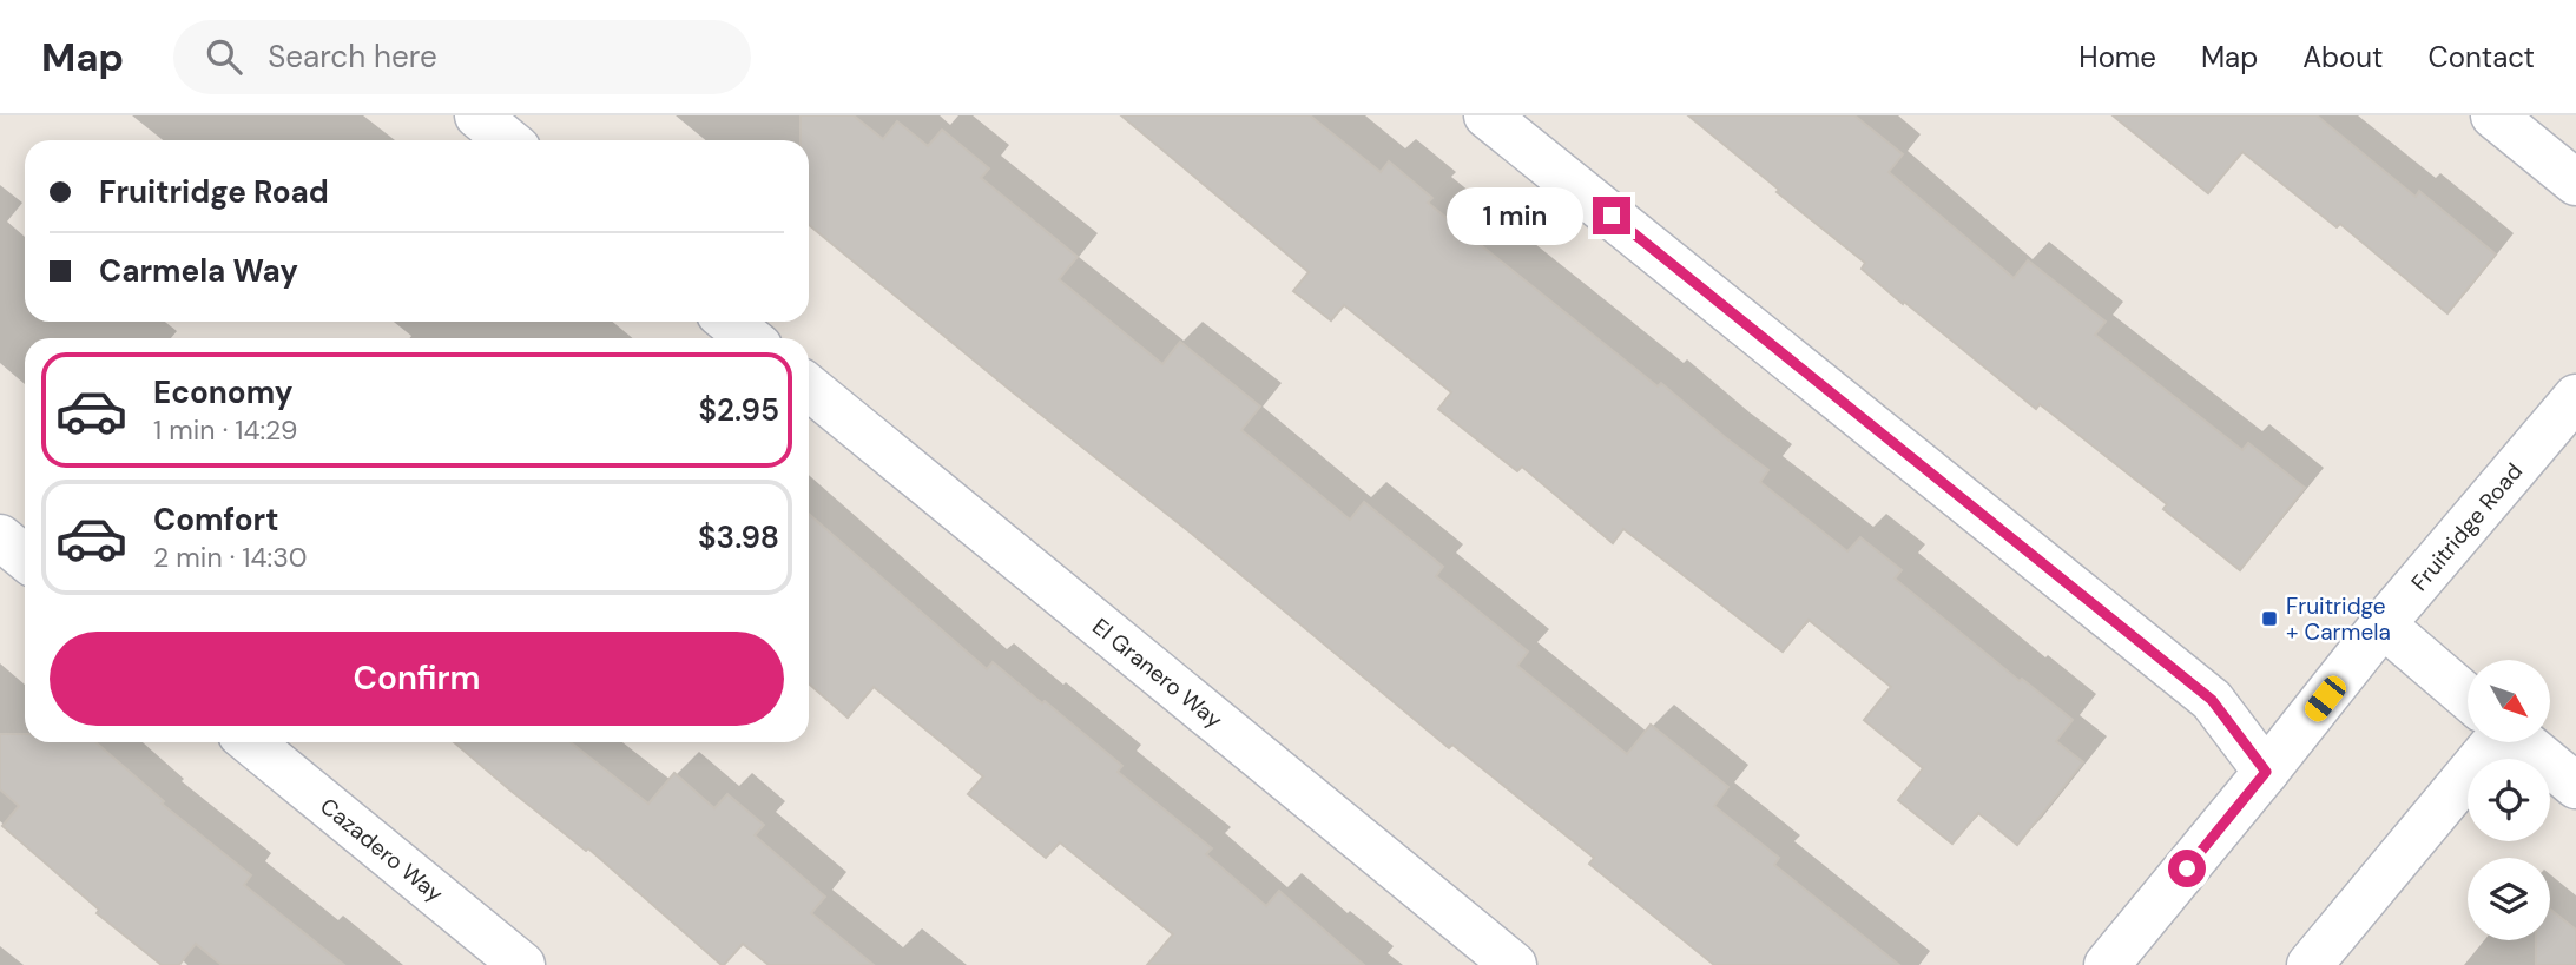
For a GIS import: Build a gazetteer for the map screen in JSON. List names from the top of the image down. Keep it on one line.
{"streets":{"street":["Fruitridge Road","El Granero Way","Cazadero Way"]},"places":{"transit":["Fruitridge + Carmela"]},"north":"bottom right","page":{"header":"Map","search":"Search here","nav":["Home","Map","About","Contact"],"banner":["Fruitridge Road","Carmela Way"],"bubble":"1 min","list":[{"name":"Economy","note":"1 min · 14:29","value":"$2.95"},{"name":"Comfort","note":"2 min · 14:30","value":"$3.98"}],"buttons":"Confirm"}}
